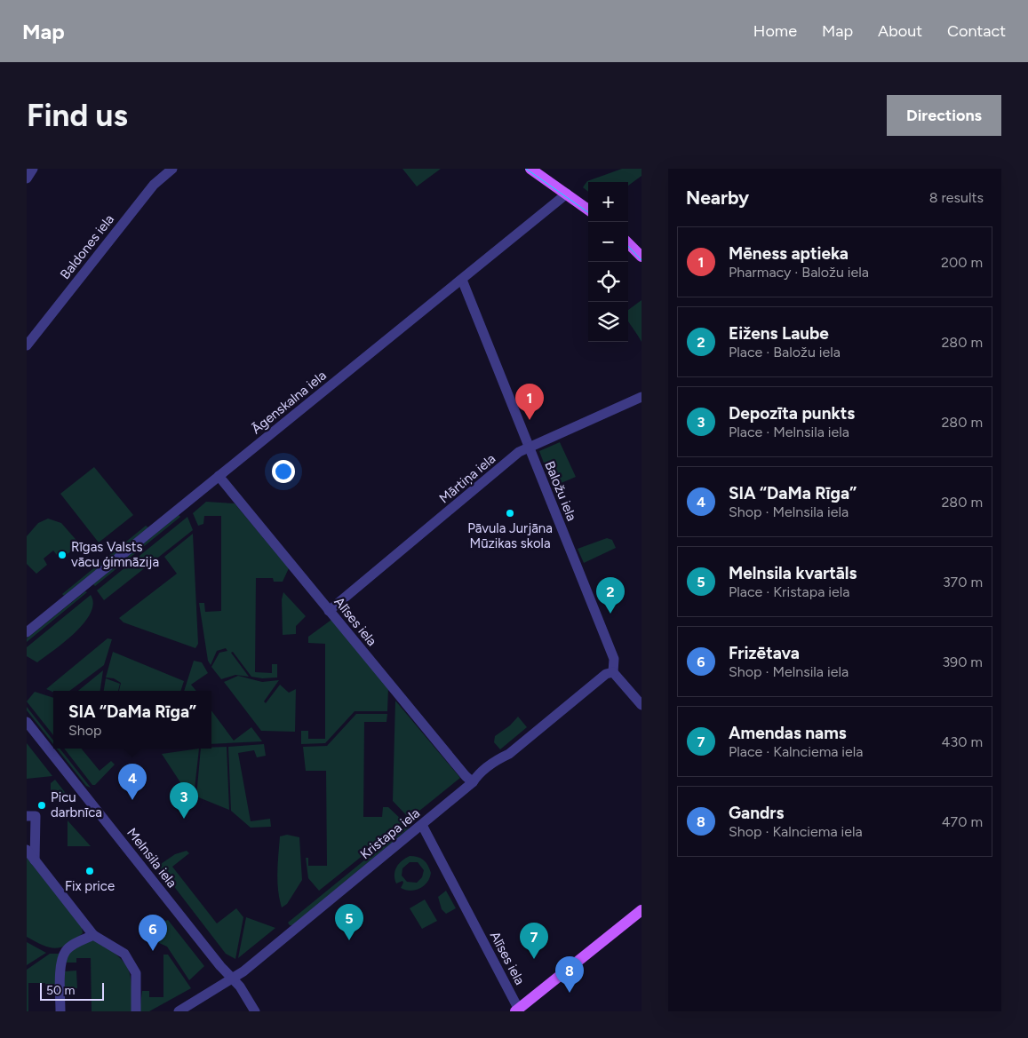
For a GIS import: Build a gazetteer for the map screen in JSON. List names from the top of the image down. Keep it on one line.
{"streets":{"street":["Baldones iela","Āgenskalna iela","Mārtiņa iela","Baložu iela","Alīses iela","Kristapa iela","Melnsila iela"]},"crossings":[["Āgenskalna iela","Baložu iela"],["Āgenskalna iela","Alīses iela"],["Mārtiņa iela","Baložu iela"],["Mārtiņa iela","Alīses iela"],["Baložu iela","Kristapa iela"],["Alīses iela","Kristapa iela"],["Kristapa iela","Melnsila iela"]],"places":["Pāvula Jurjāna Mūzikas skola","Rīgas Valsts vācu ģimnāzija","Picu darbnīca","Fix price"],"scale_bar":"50 m","page":{"header":"Map","nav":["Home","Map","About","Contact"],"buttons":"Directions","title":"Find us","heading":["Nearby","8 results"],"map_buttons":["+","−"],"list":[{"mark":"1","name":"Mēness aptieka","note":"Pharmacy · Baložu iela","value":"200 m"},{"mark":"2","name":"Eižens Laube","note":"Place · Baložu iela","value":"280 m"},{"mark":"3","name":"Depozīta punkts","note":"Place · Melnsila iela","value":"280 m"},{"mark":"4","name":"SIA “DaMa Rīga”","note":"Shop · Melnsila iela","value":"280 m"},{"mark":"5","name":"Melnsila kvartāls","note":"Place · Kristapa iela","value":"370 m"},{"mark":"6","name":"Frizētava","note":"Shop · Melnsila iela","value":"390 m"},{"mark":"7","name":"Amendas nams","note":"Place · Kalnciema iela","value":"430 m"},{"mark":"8","name":"Gandrs","note":"Shop · Kalnciema iela","value":"470 m"}],"pins":["1","2","4","3","5","6","7","8"],"popup":["SIA “DaMa Rīga”","Shop"],"scale":"50 m"}}
